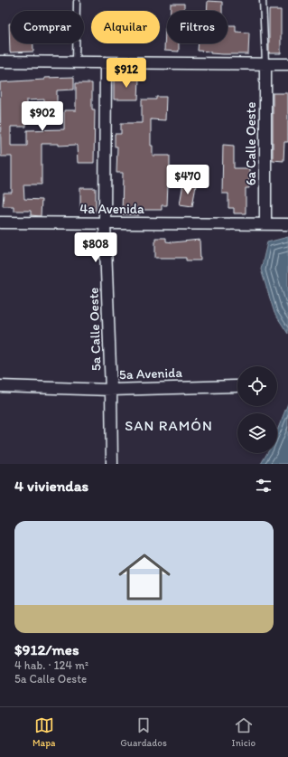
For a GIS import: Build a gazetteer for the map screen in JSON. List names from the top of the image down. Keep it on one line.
{"streets":{"street":["6a Calle Oeste","4a Avenida","5a Calle Oeste","5a Avenida"]},"crossings":[["6a Calle Oeste","4a Avenida"],["4a Avenida","5a Calle Oeste"],["5a Calle Oeste","5a Avenida"]],"districts":["SAN RAMÓN"],"page":{"chip":["Comprar","Alquilar","Filtros"],"price":["$912","$902","$470","$808"],"heading":"4 viviendas","list":[{"name":"$912/mes","note":"4 hab. · 124 m² · 5a Calle Oeste"}],"tabs":["Mapa","Guardados","Inicio"]}}
